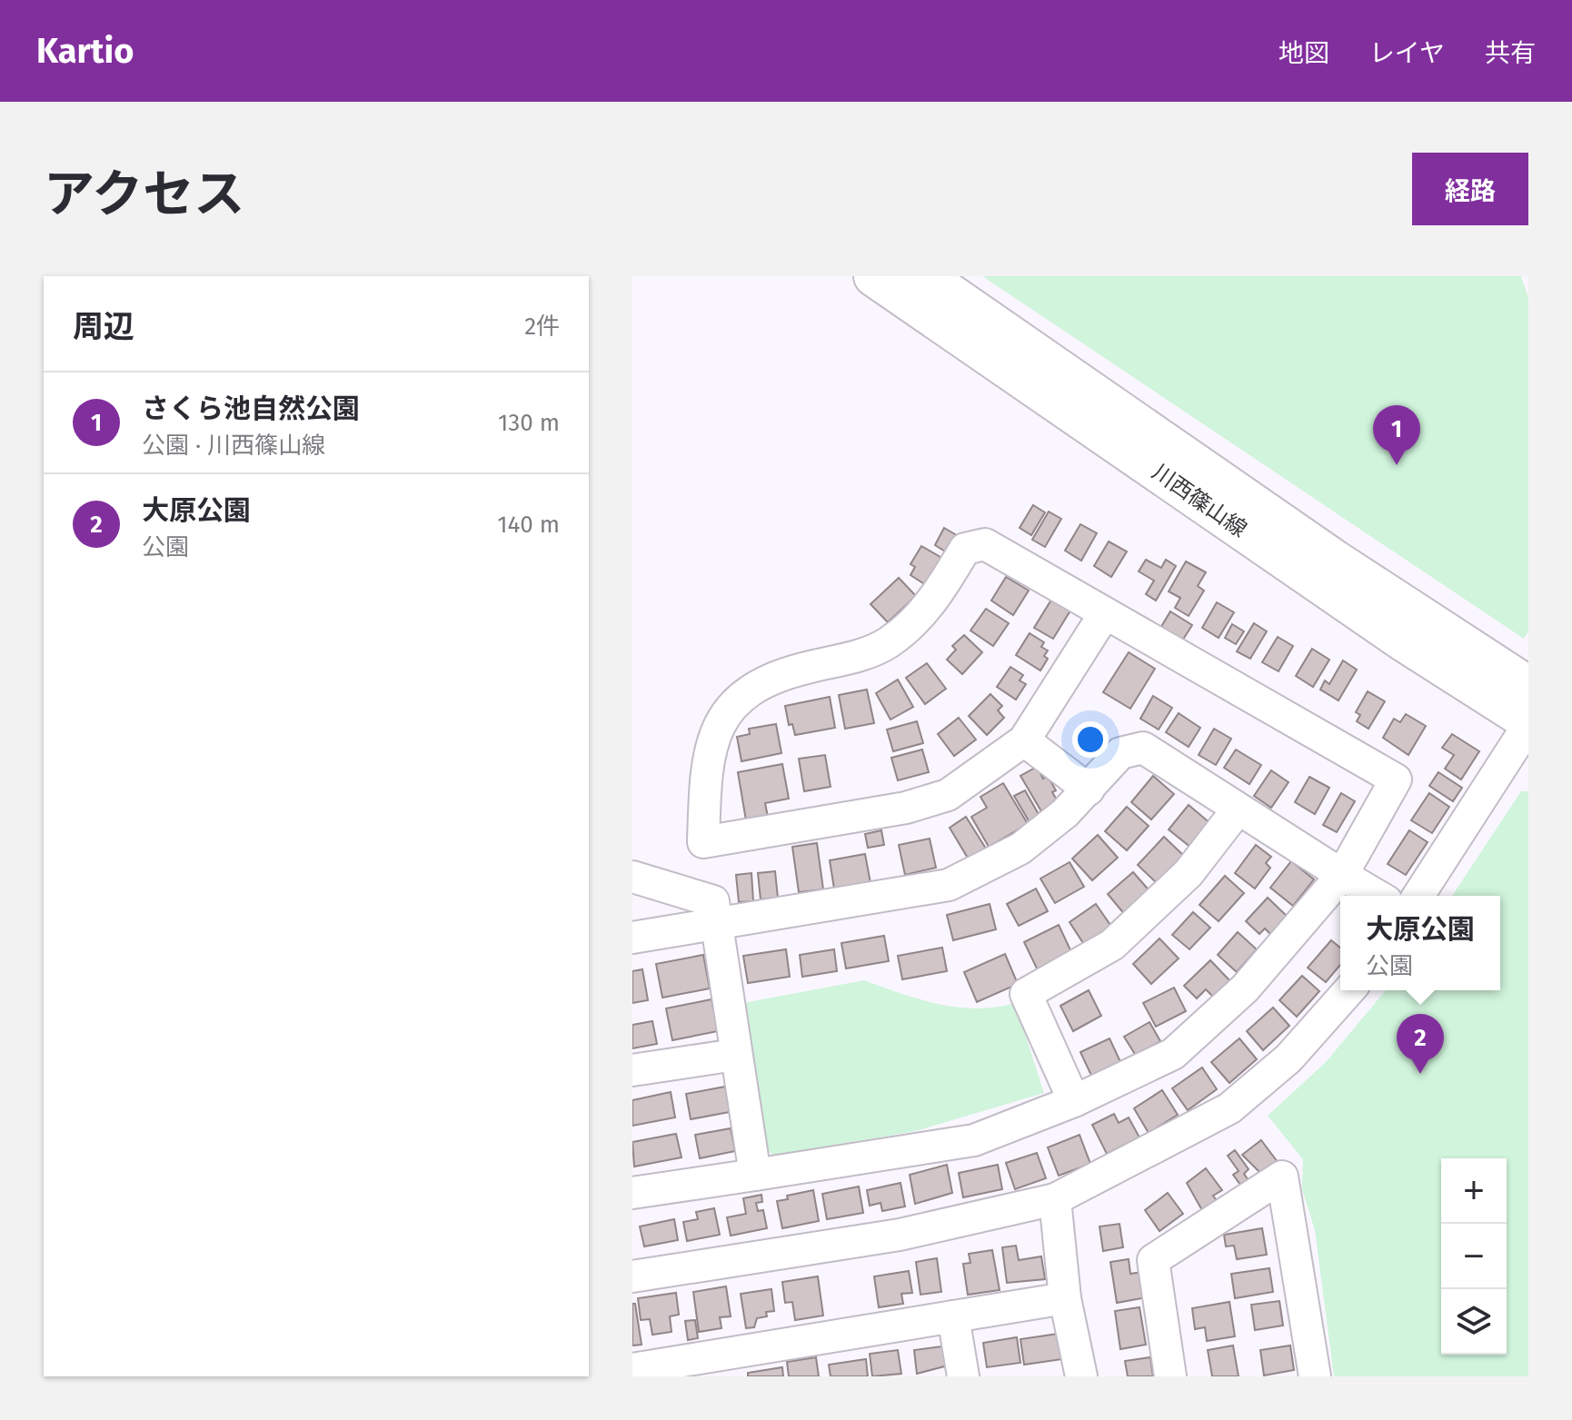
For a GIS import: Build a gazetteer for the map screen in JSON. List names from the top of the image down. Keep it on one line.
{"streets":{"main road":["川西篠山線"]},"page":{"header":"Kartio","nav":["地図","レイヤ","共有"],"title":"アクセス","buttons":"経路","heading":["周辺","2件"],"list":[{"mark":"1","name":"さくら池自然公園","note":"公園 · 川西篠山線","value":"130 m"},{"mark":"2","name":"大原公園","note":"公園","value":"140 m"}],"pins":["1","2"],"popup":["大原公園","公園"],"map_buttons":["+","−"]}}
